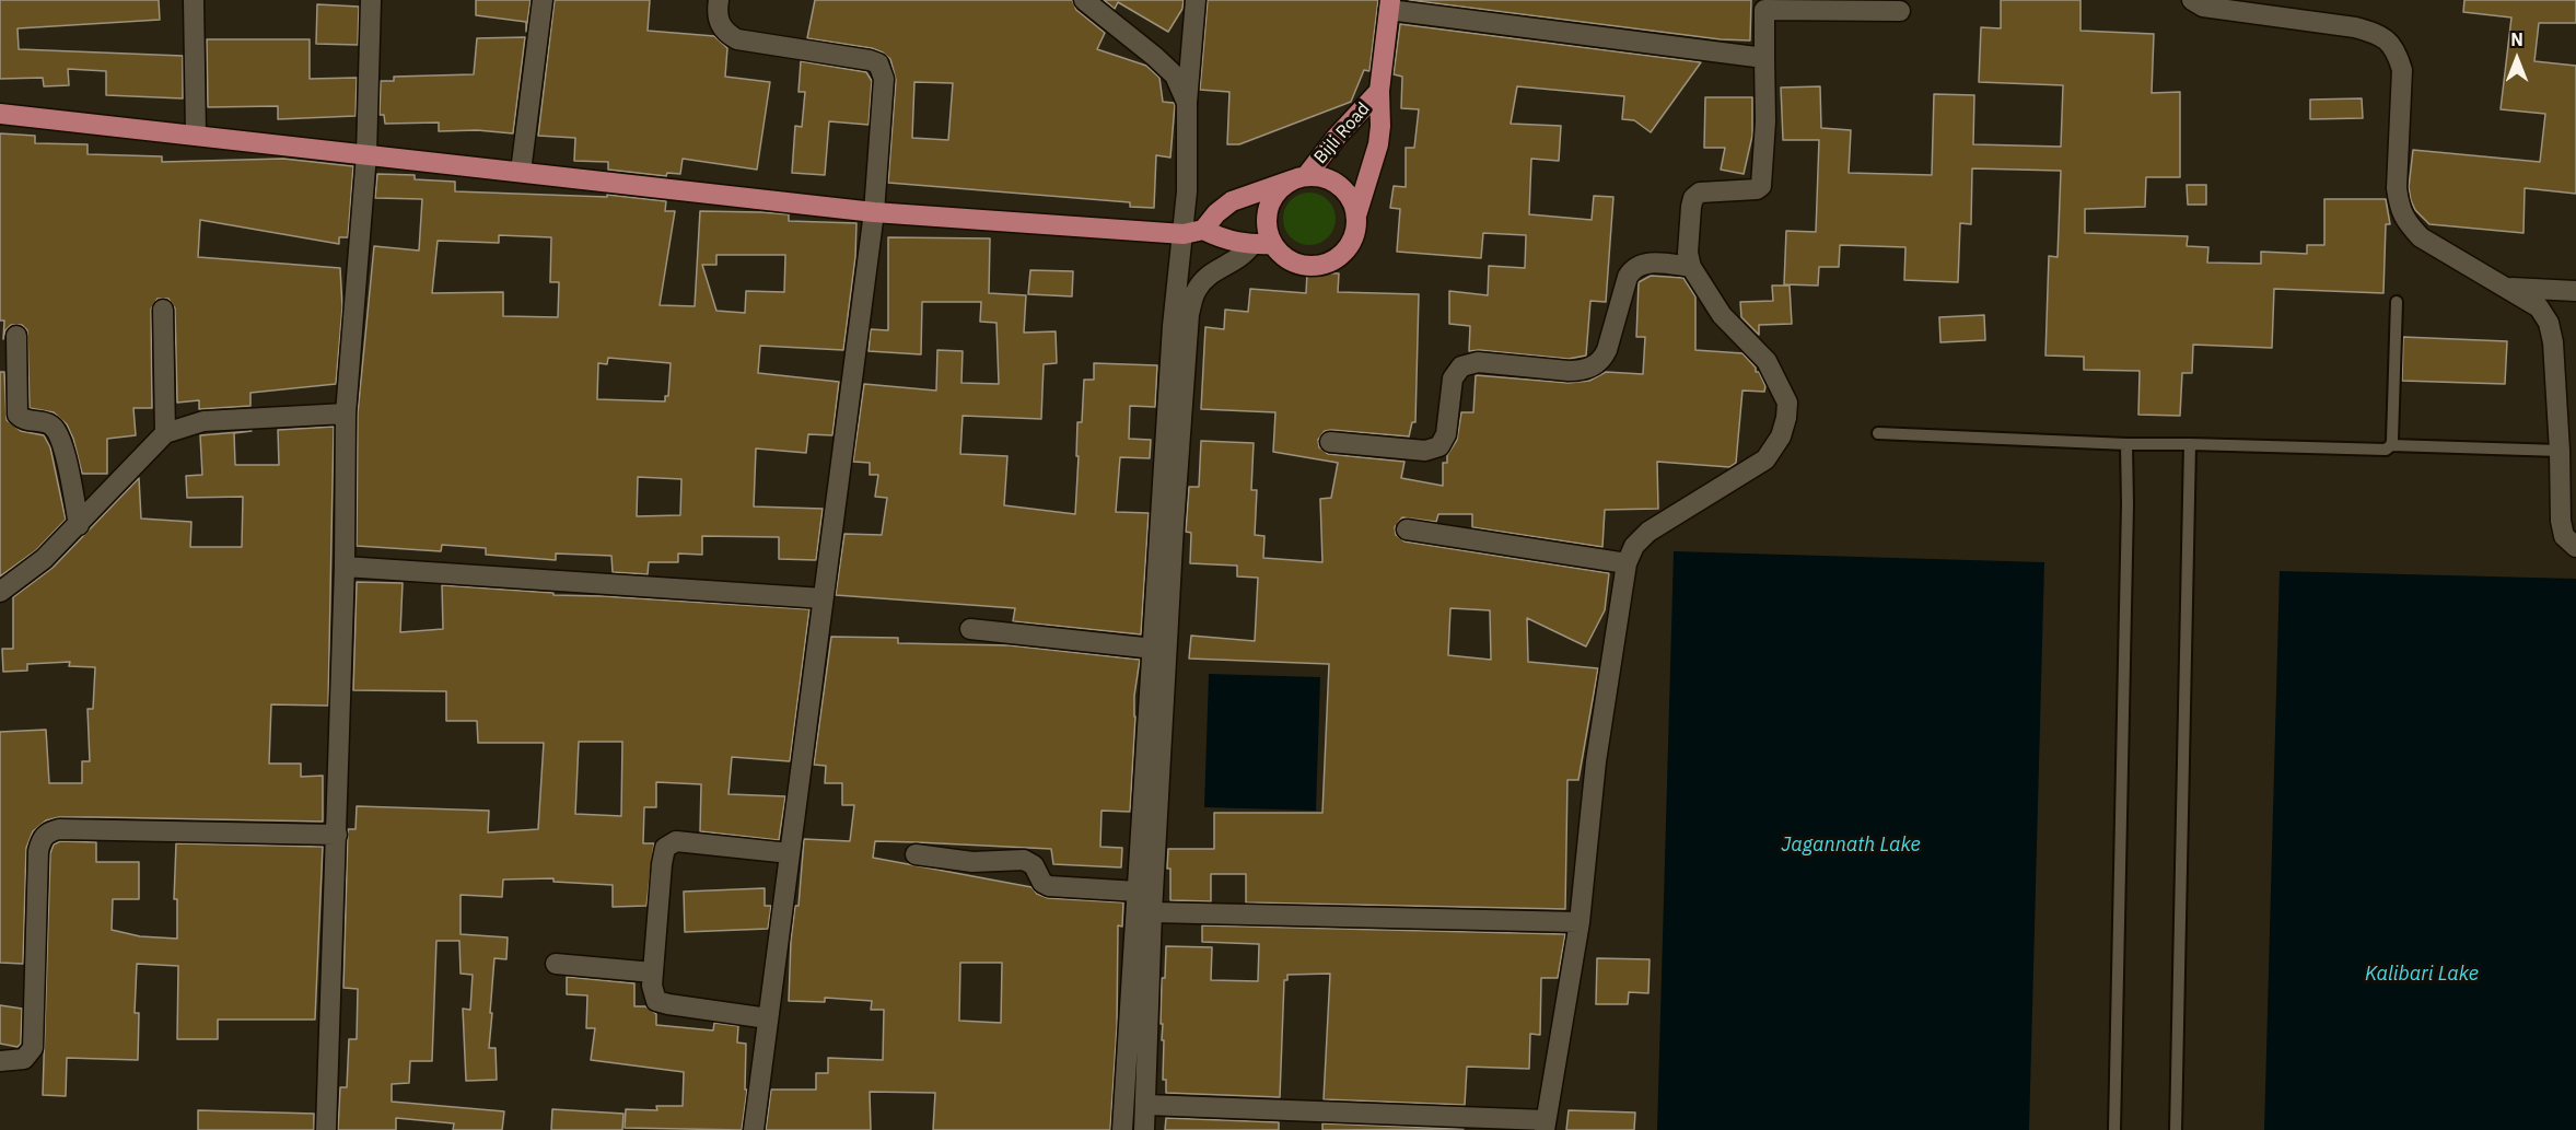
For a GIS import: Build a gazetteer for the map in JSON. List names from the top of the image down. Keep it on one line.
{"streets":{"main road":["Bijli Road"]},"water":["Jagannath Lake","Kalibari Lake"],"north":"top"}
